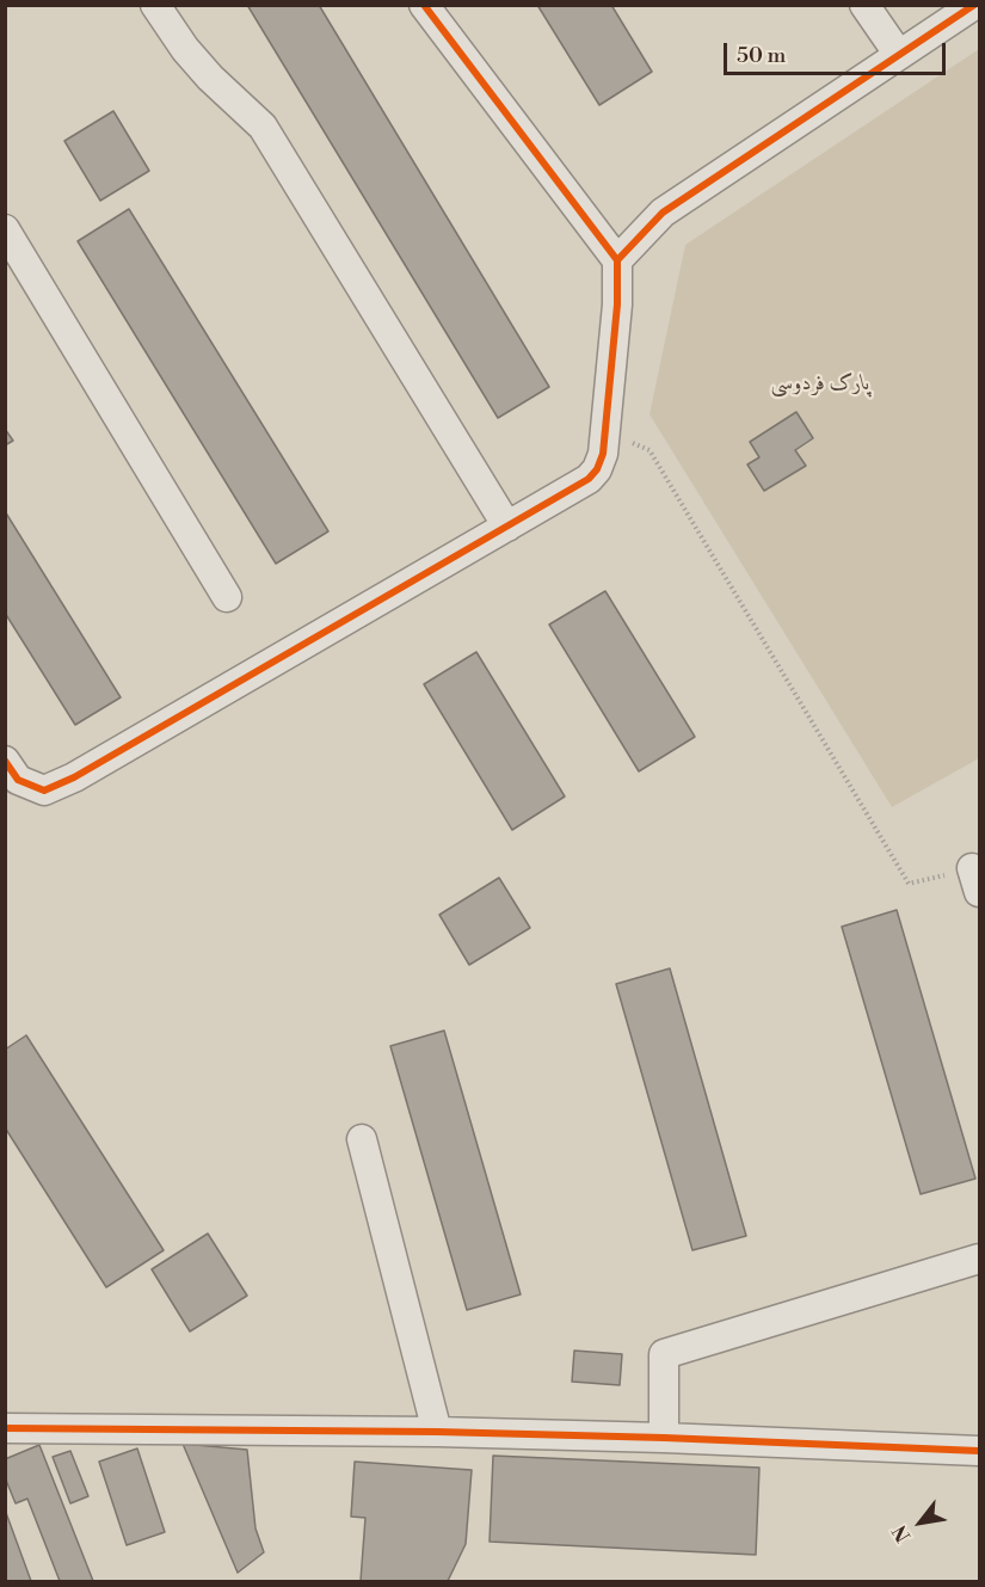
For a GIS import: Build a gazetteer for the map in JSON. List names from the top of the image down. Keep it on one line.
{"parks":["پارک فردوسی"],"scale_bar":"50 m","north":"bottom left"}
